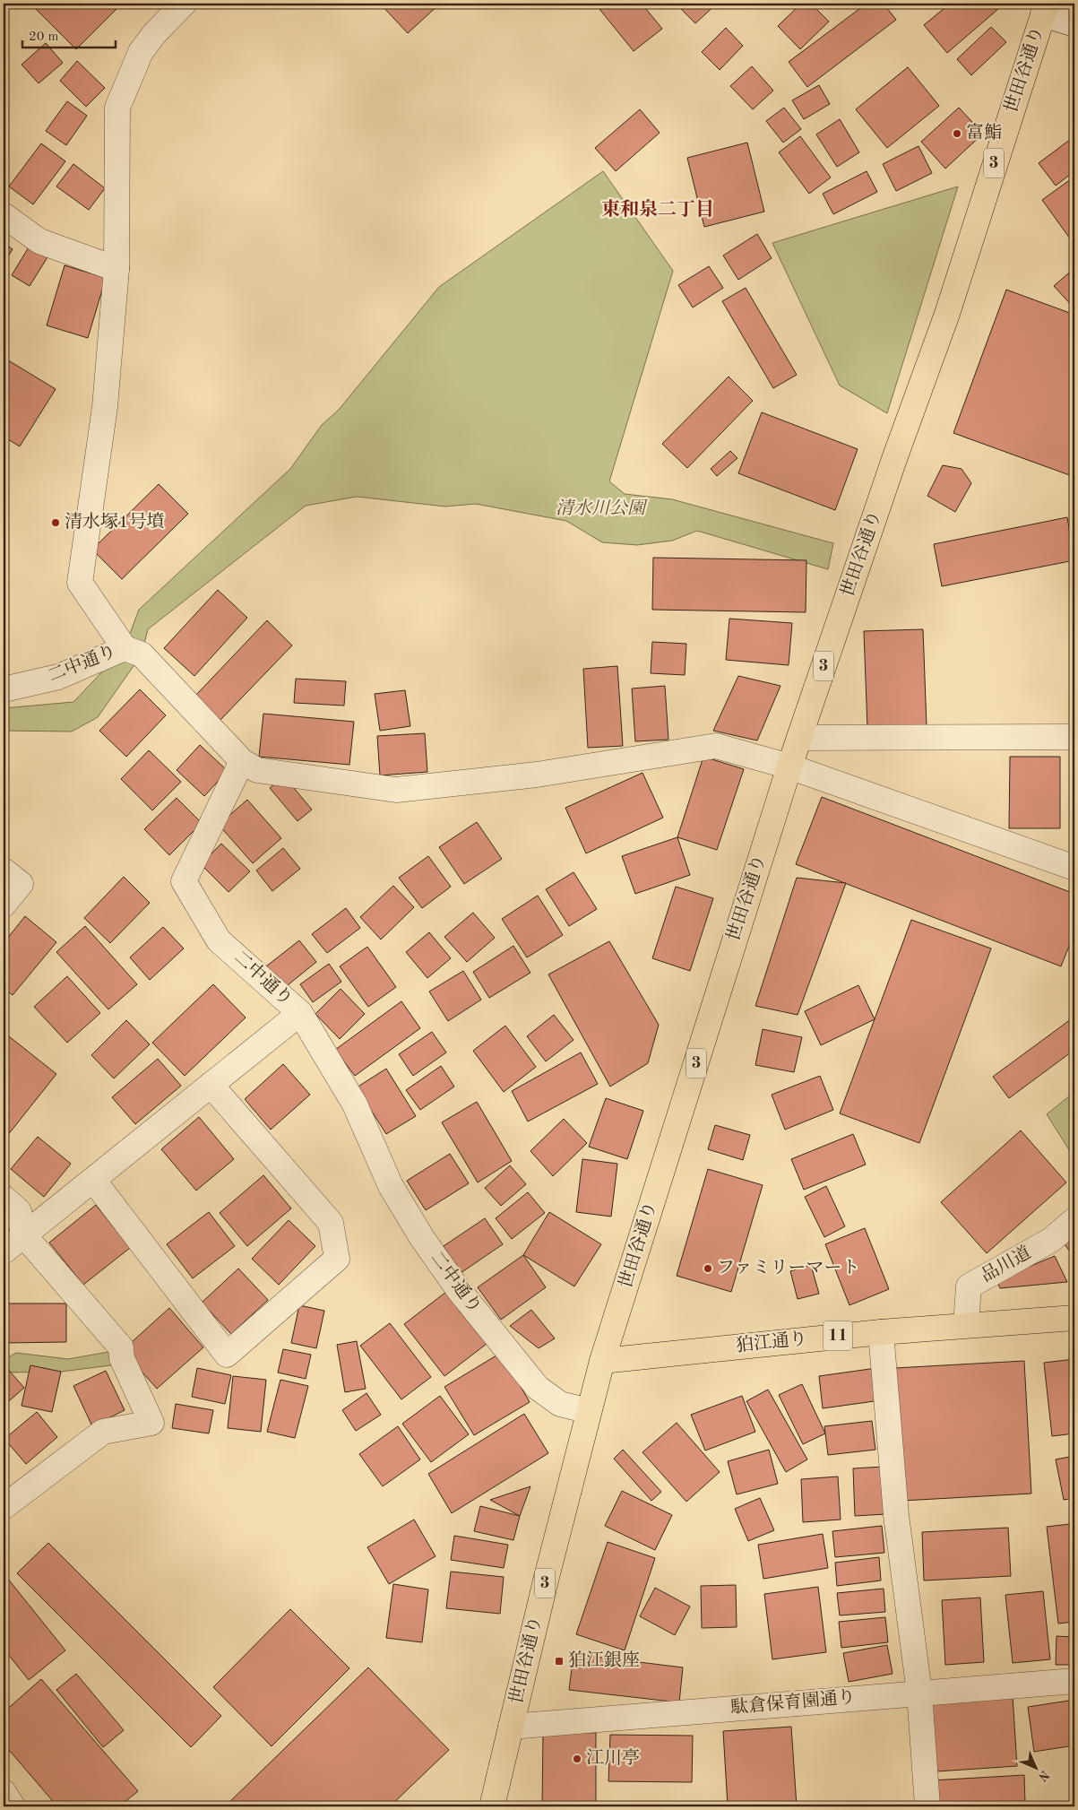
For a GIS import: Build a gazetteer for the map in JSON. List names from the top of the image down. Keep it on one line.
{"streets":{"main road":["世田谷通り","3","11","狛江通り"],"street":["二中通り","品川道","駄倉保育園通り"]},"crossings":[["世田谷通り","二中通り"],["世田谷通り","狛江通り"],["世田谷通り","駄倉保育園通り"],["品川道","狛江通り"]],"districts":["東和泉二丁目"],"parks":["清水川公園"],"places":{"other":["富鮨","清水塚1号墳","ファミリーマート","江川亭"],"transit":["狛江銀座"]},"scale_bar":"20 m","north":"bottom right"}
